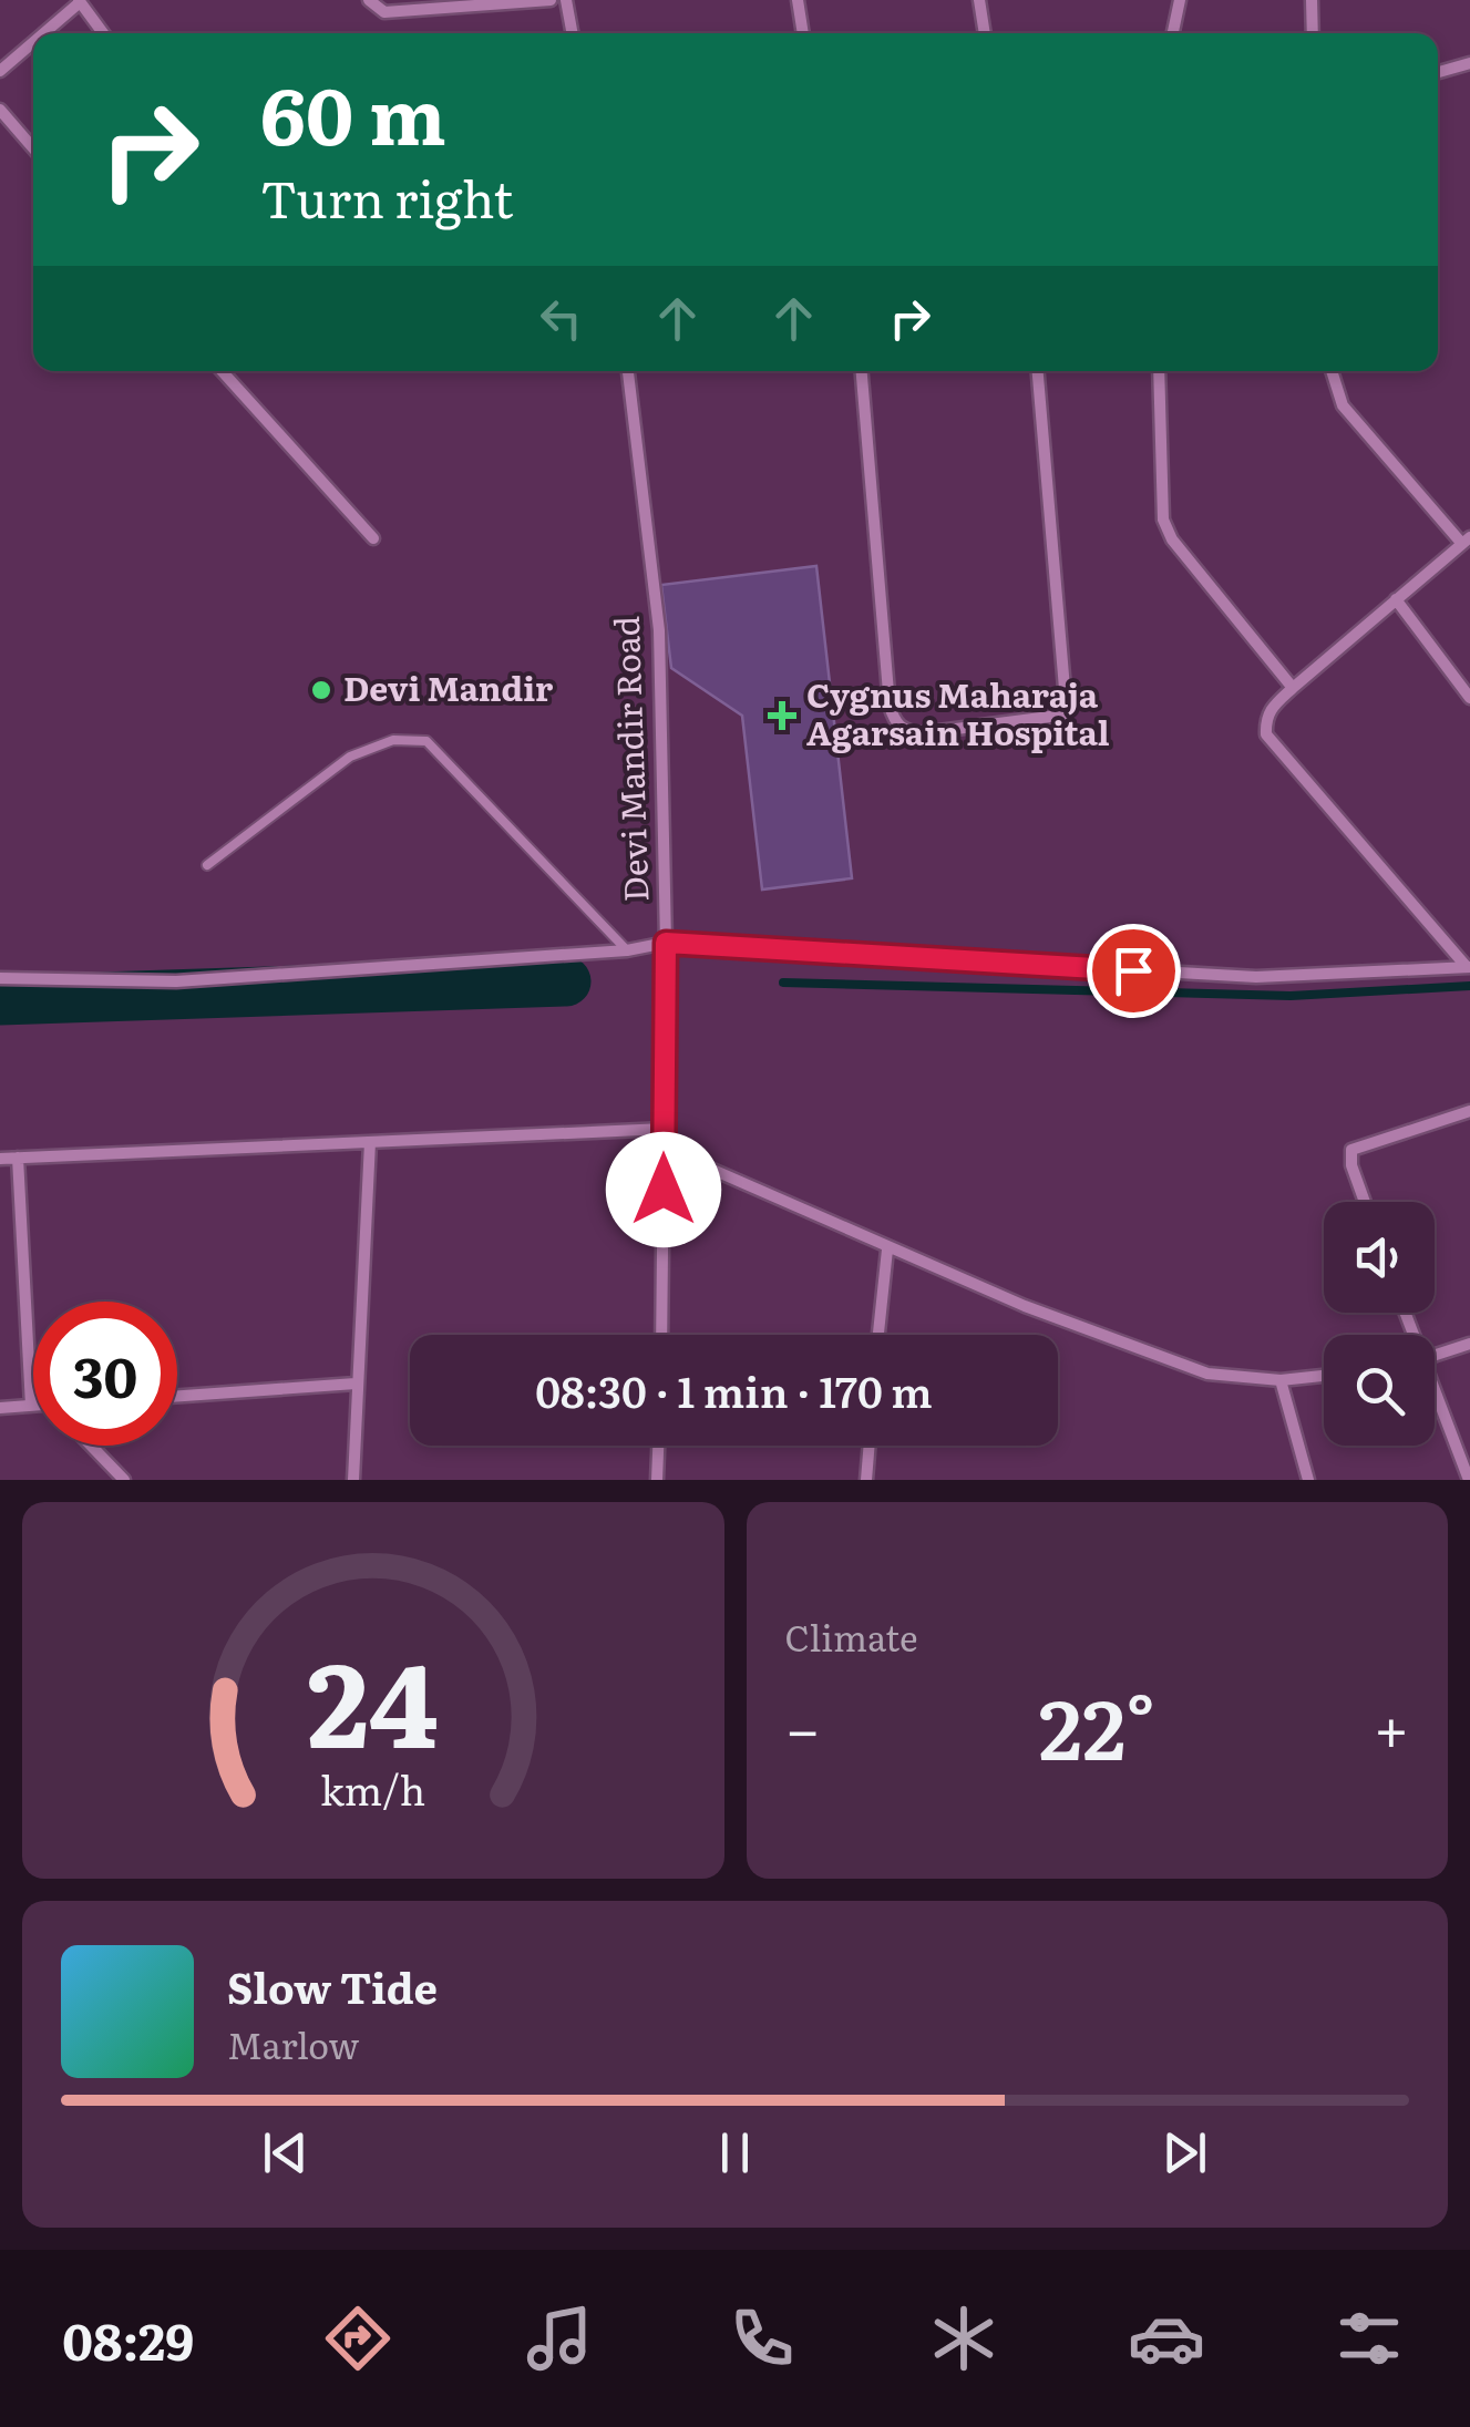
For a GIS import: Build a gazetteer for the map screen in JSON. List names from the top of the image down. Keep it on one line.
{"streets":{"street":["Devi Mandir Road"]},"places":{"other":["Devi Mandir"],"health":["Cygnus Maharaja Agarsain Hospital"]},"page":{"turn":["60 m","Turn right"],"limit":"30","trip":"08:30 · 1 min · 170 m","tile":"Climate","heat":["−","22°","+"],"song":["Slow Tide","Marlow"],"tabs":"08:29","gauge":["24","km/h"]}}
